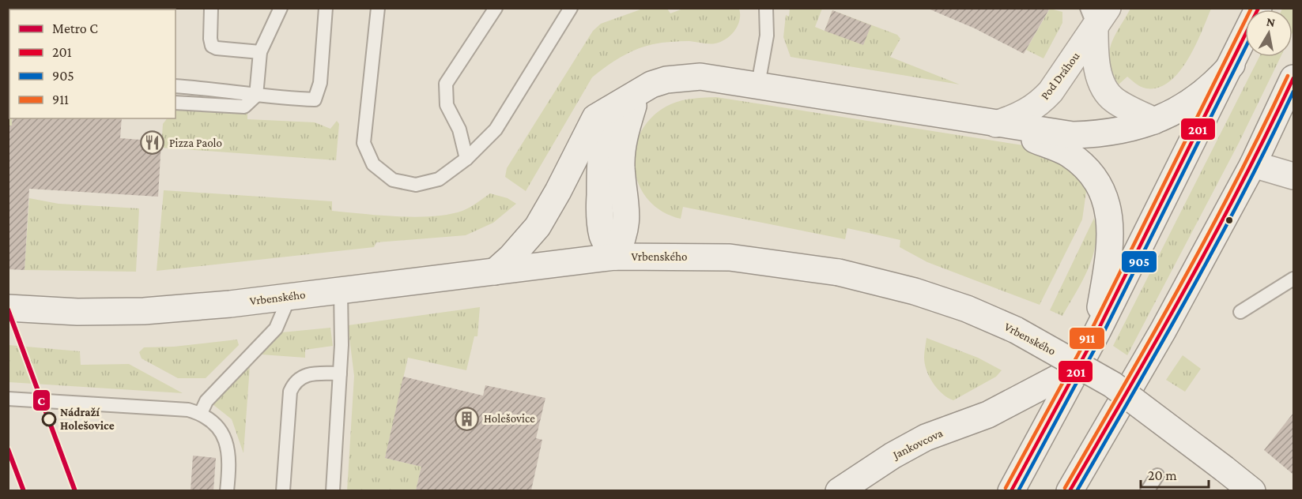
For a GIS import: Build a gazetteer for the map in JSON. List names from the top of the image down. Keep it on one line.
{"streets":{"main road":["Pod Dráhou","Vrbenského","Jankovcova"]},"places":{"restaurant":["Pizza Paolo"],"building":["Holešovice"],"other":["Nádraží Holešovice"]},"lines":["transit line 201","transit line 911","transit line 905","metro line C"],"legend":["Metro C","201","905","911"],"scale_bar":"20 m","north":"top"}
